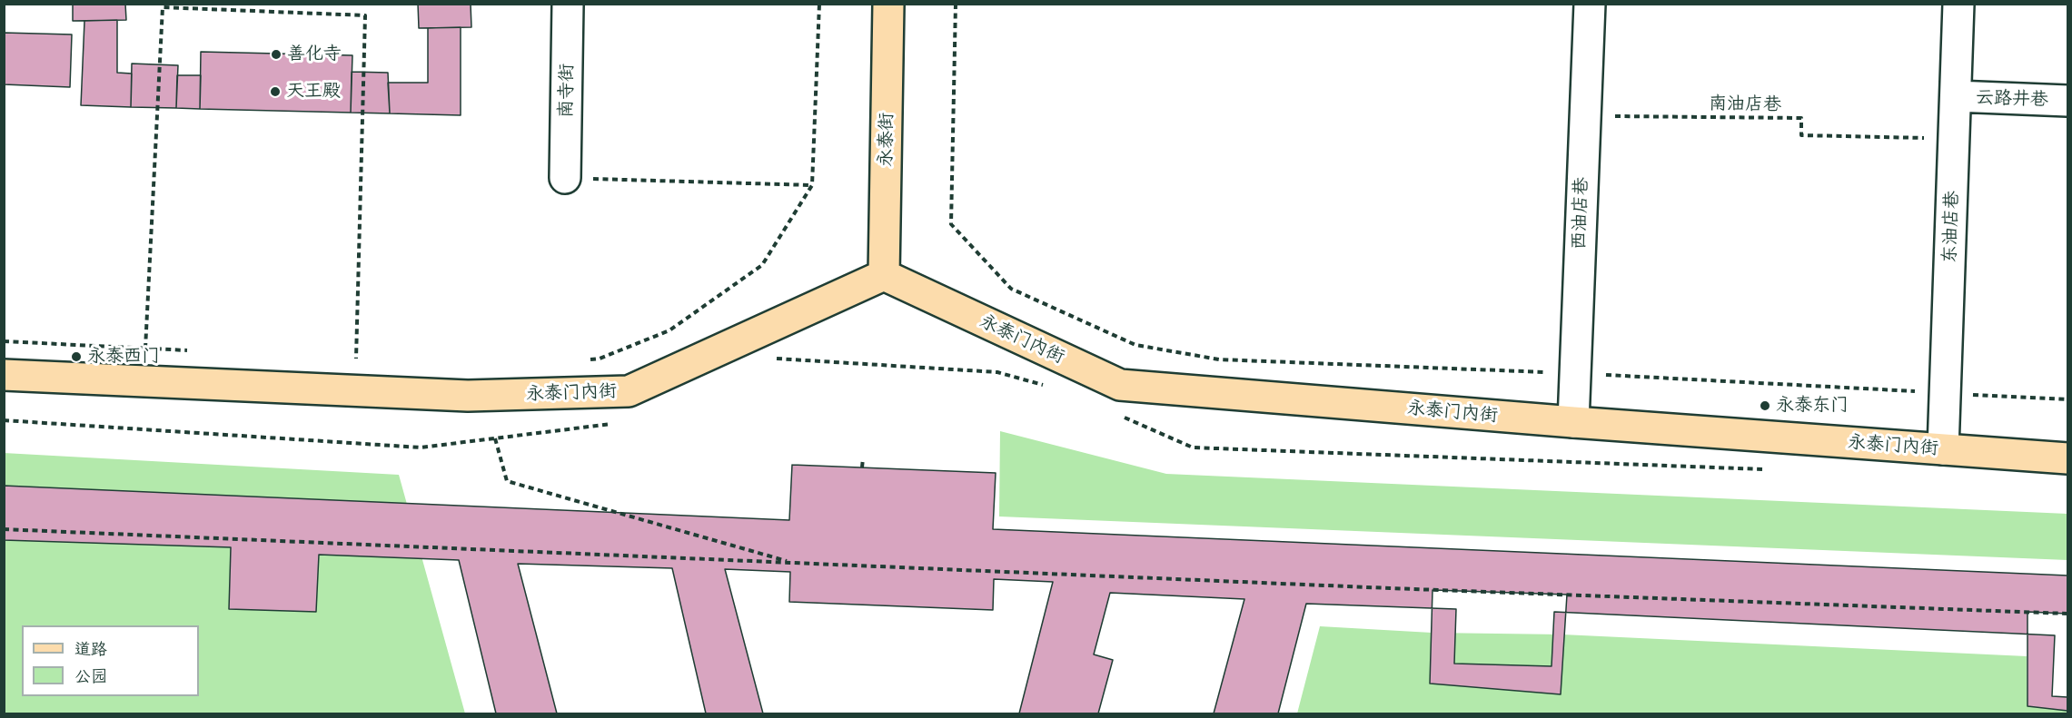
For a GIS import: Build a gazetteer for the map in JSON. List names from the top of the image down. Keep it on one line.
{"streets":{"main road":["永泰街","永泰门内街"],"street":["南寺街","云路井巷","西油店巷","东油店巷"],"path":["南油店巷"]},"crossings":[["云路井巷","东油店巷"],["南油店巷","西油店巷"],["南油店巷","东油店巷"],["永泰街","永泰门内街"],["西油店巷","永泰门内街"],["东油店巷","永泰门内街"]],"places":["善化寺","天王殿","永泰西门","永泰东门"],"legend":["道路","公园"]}
